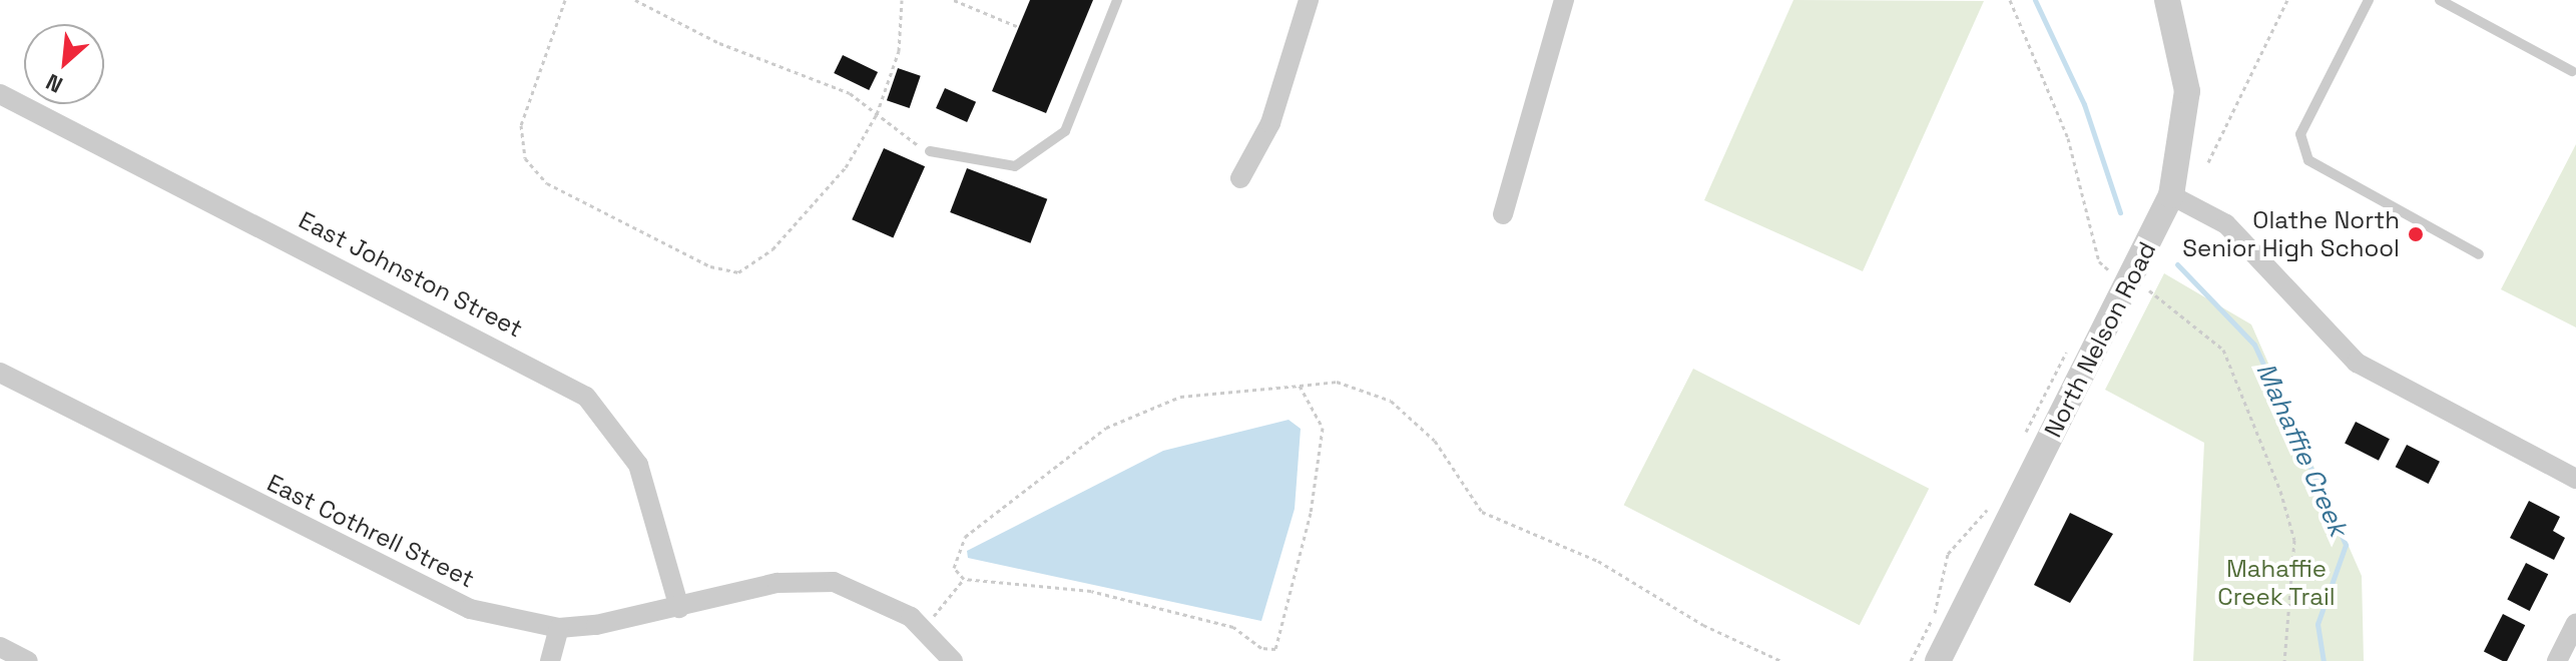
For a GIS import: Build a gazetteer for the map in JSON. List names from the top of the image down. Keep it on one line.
{"streets":{"street":["East Johnston Street","North Nelson Road","East Cothrell Street"]},"crossings":[["East Johnston Street","East Cothrell Street"]],"water":["Mahaffie Creek"],"parks":["Mahaffie Creek Trail"],"places":["Olathe North Senior High School"],"north":"bottom left"}
